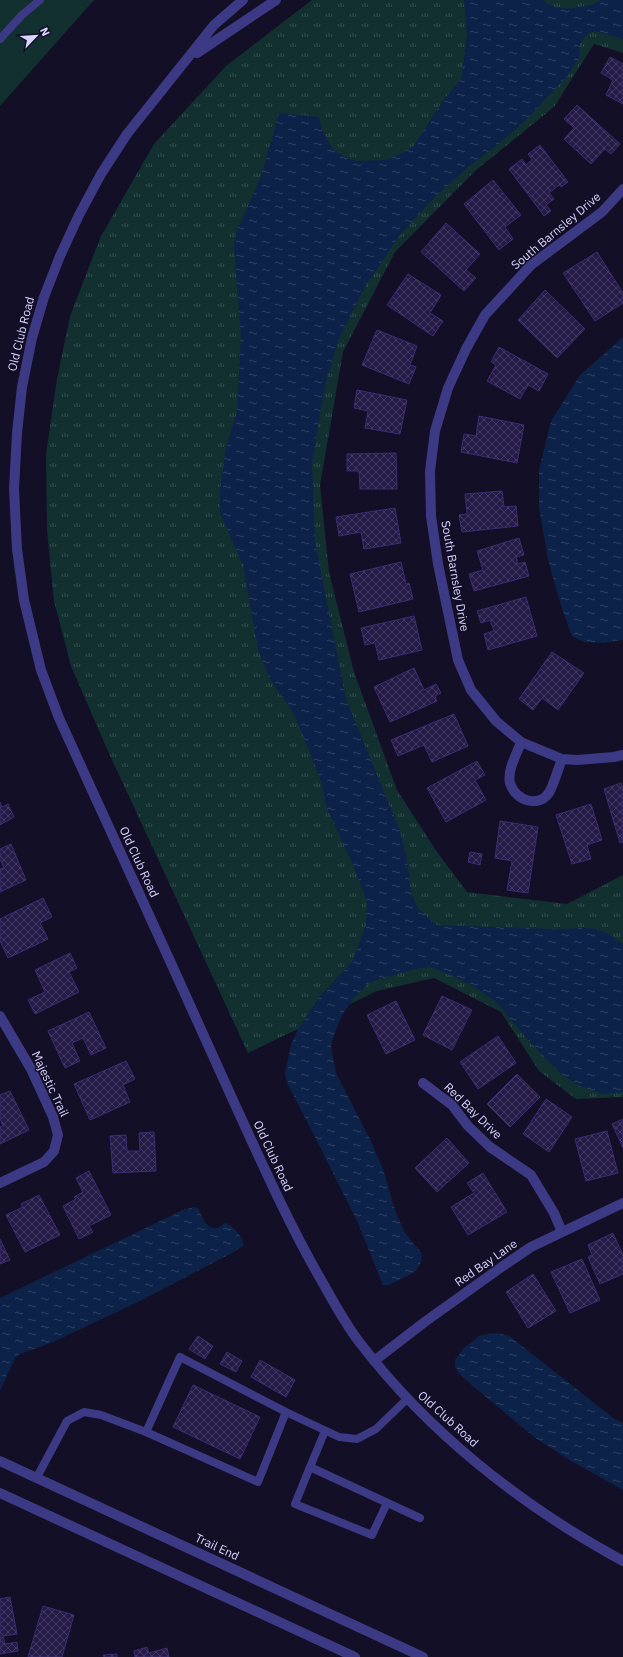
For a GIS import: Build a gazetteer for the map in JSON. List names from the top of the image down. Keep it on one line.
{"streets":{"street":["South Barnsley Drive","Old Club Road","Majestic Trail","Red Bay Drive","Red Bay Lane","Trail End"]},"crossings":[["Old Club Road","Red Bay Lane"],["Red Bay Drive","Red Bay Lane"]],"north":"top right"}
